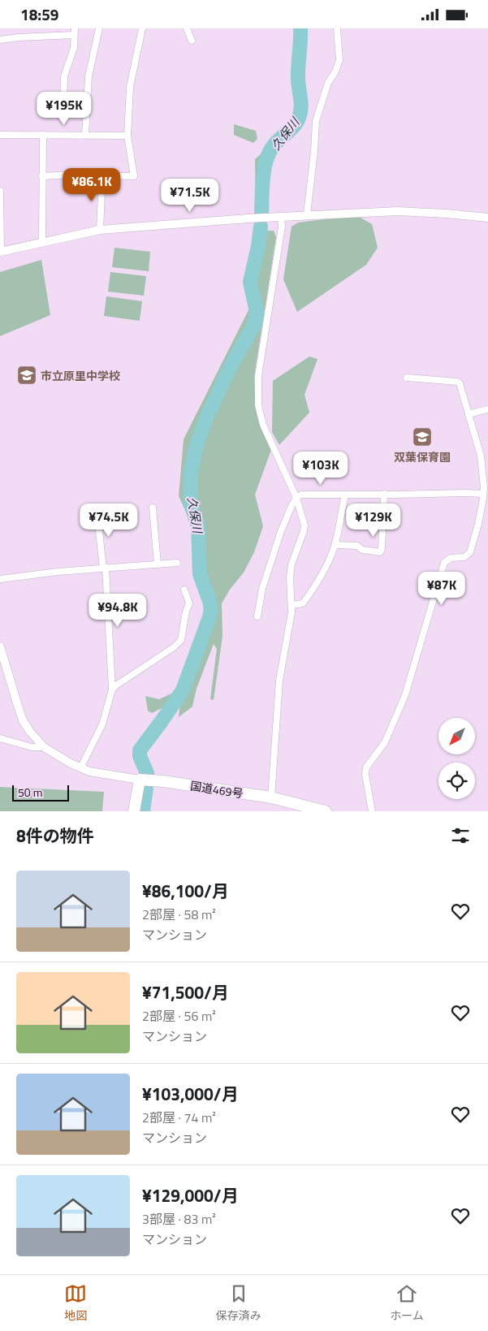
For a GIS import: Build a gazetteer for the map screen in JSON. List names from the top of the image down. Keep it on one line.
{"streets":{"highway":["国道469号"]},"water":["久保川"],"places":{"school or university":["市立原里中学校","双葉保育園"]},"scale_bar":"50 m","north":"bottom left","page":{"status":"18:59","price":["¥195K","¥86.1K","¥71.5K","¥103K","¥74.5K","¥129K","¥87K","¥94.8K"],"scale":"50 m","heading":"8件の物件","list":[{"name":"¥86,100/月","note":"2部屋 · 58 m² · マンション"},{"name":"¥71,500/月","note":"2部屋 · 56 m² · マンション"},{"name":"¥103,000/月","note":"2部屋 · 74 m² · マンション"},{"name":"¥129,000/月","note":"3部屋 · 83 m² · マンション"}],"tabs":["地図","保存済み","ホーム"]}}
